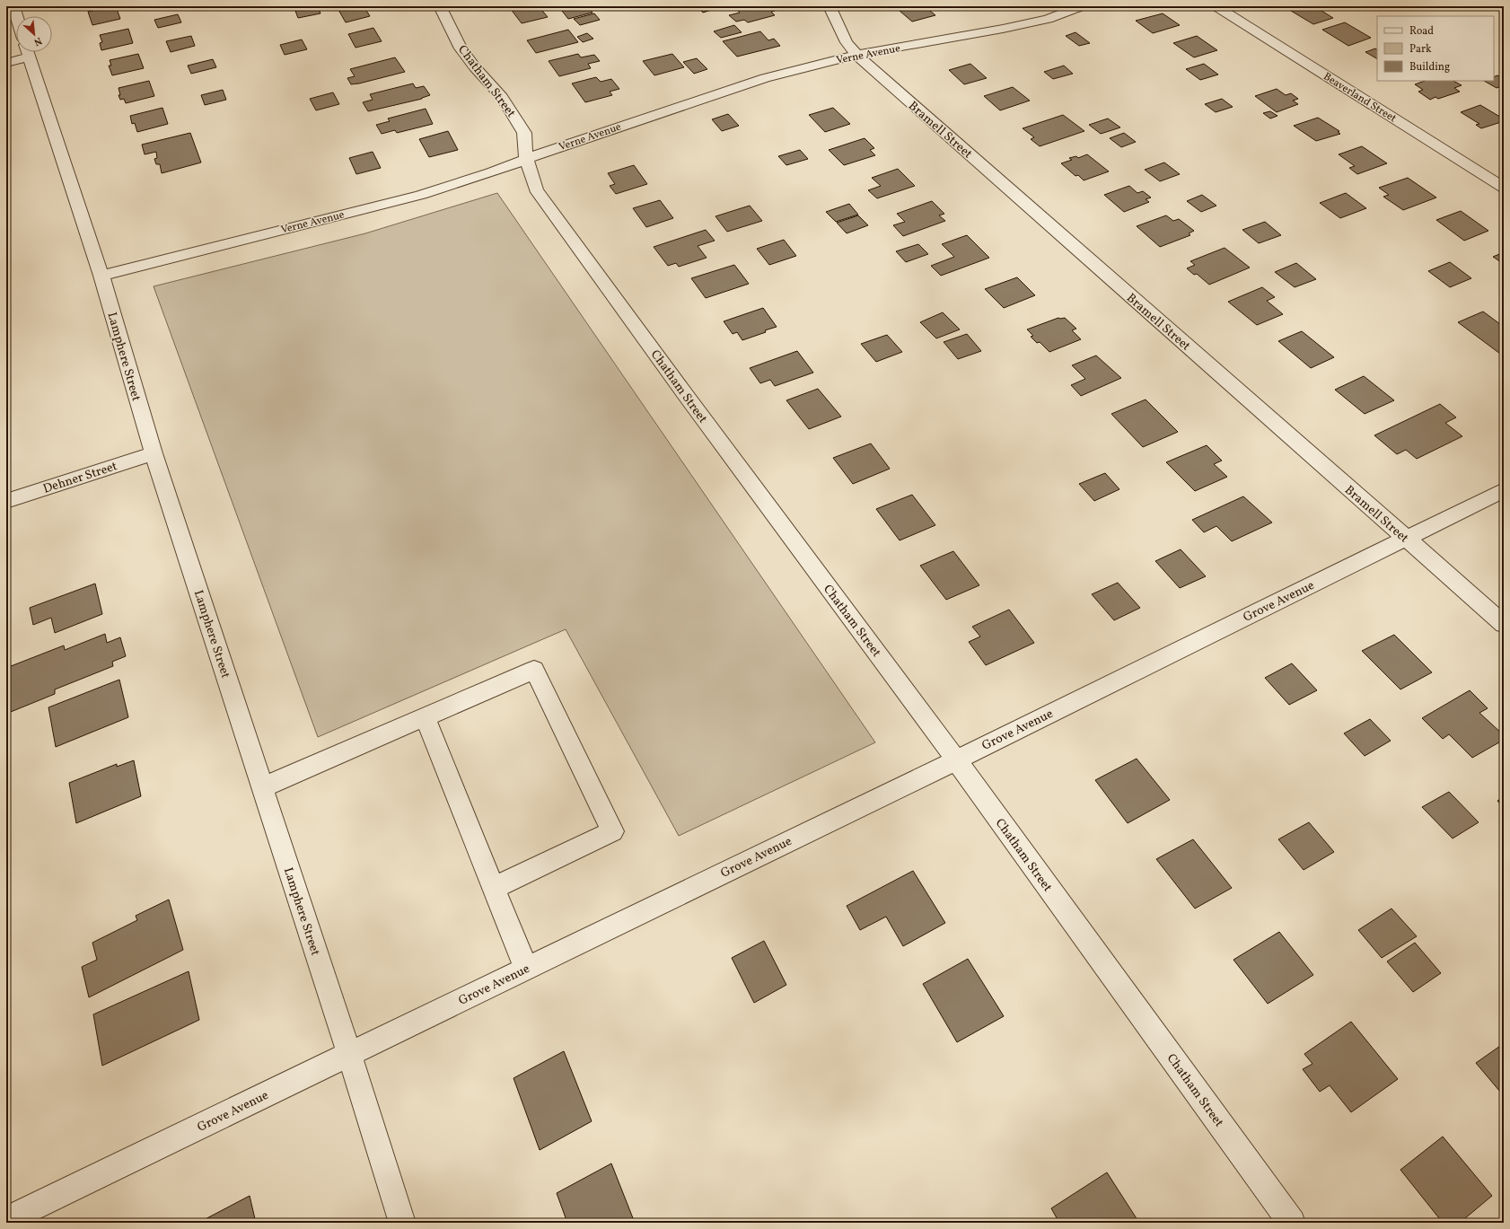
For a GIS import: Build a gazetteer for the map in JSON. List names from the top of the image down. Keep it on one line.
{"streets":{"street":["Verne Avenue","Chatham Street","Beaverland Street","Bramell Street","Lamphere Street","Dehner Street","Grove Avenue"]},"crossings":[["Verne Avenue","Chatham Street"],["Verne Avenue","Bramell Street"],["Verne Avenue","Lamphere Street"],["Chatham Street","Grove Avenue"],["Bramell Street","Grove Avenue"],["Lamphere Street","Dehner Street"],["Lamphere Street","Grove Avenue"]],"legend":["Road","Park","Building"],"north":"bottom right"}
